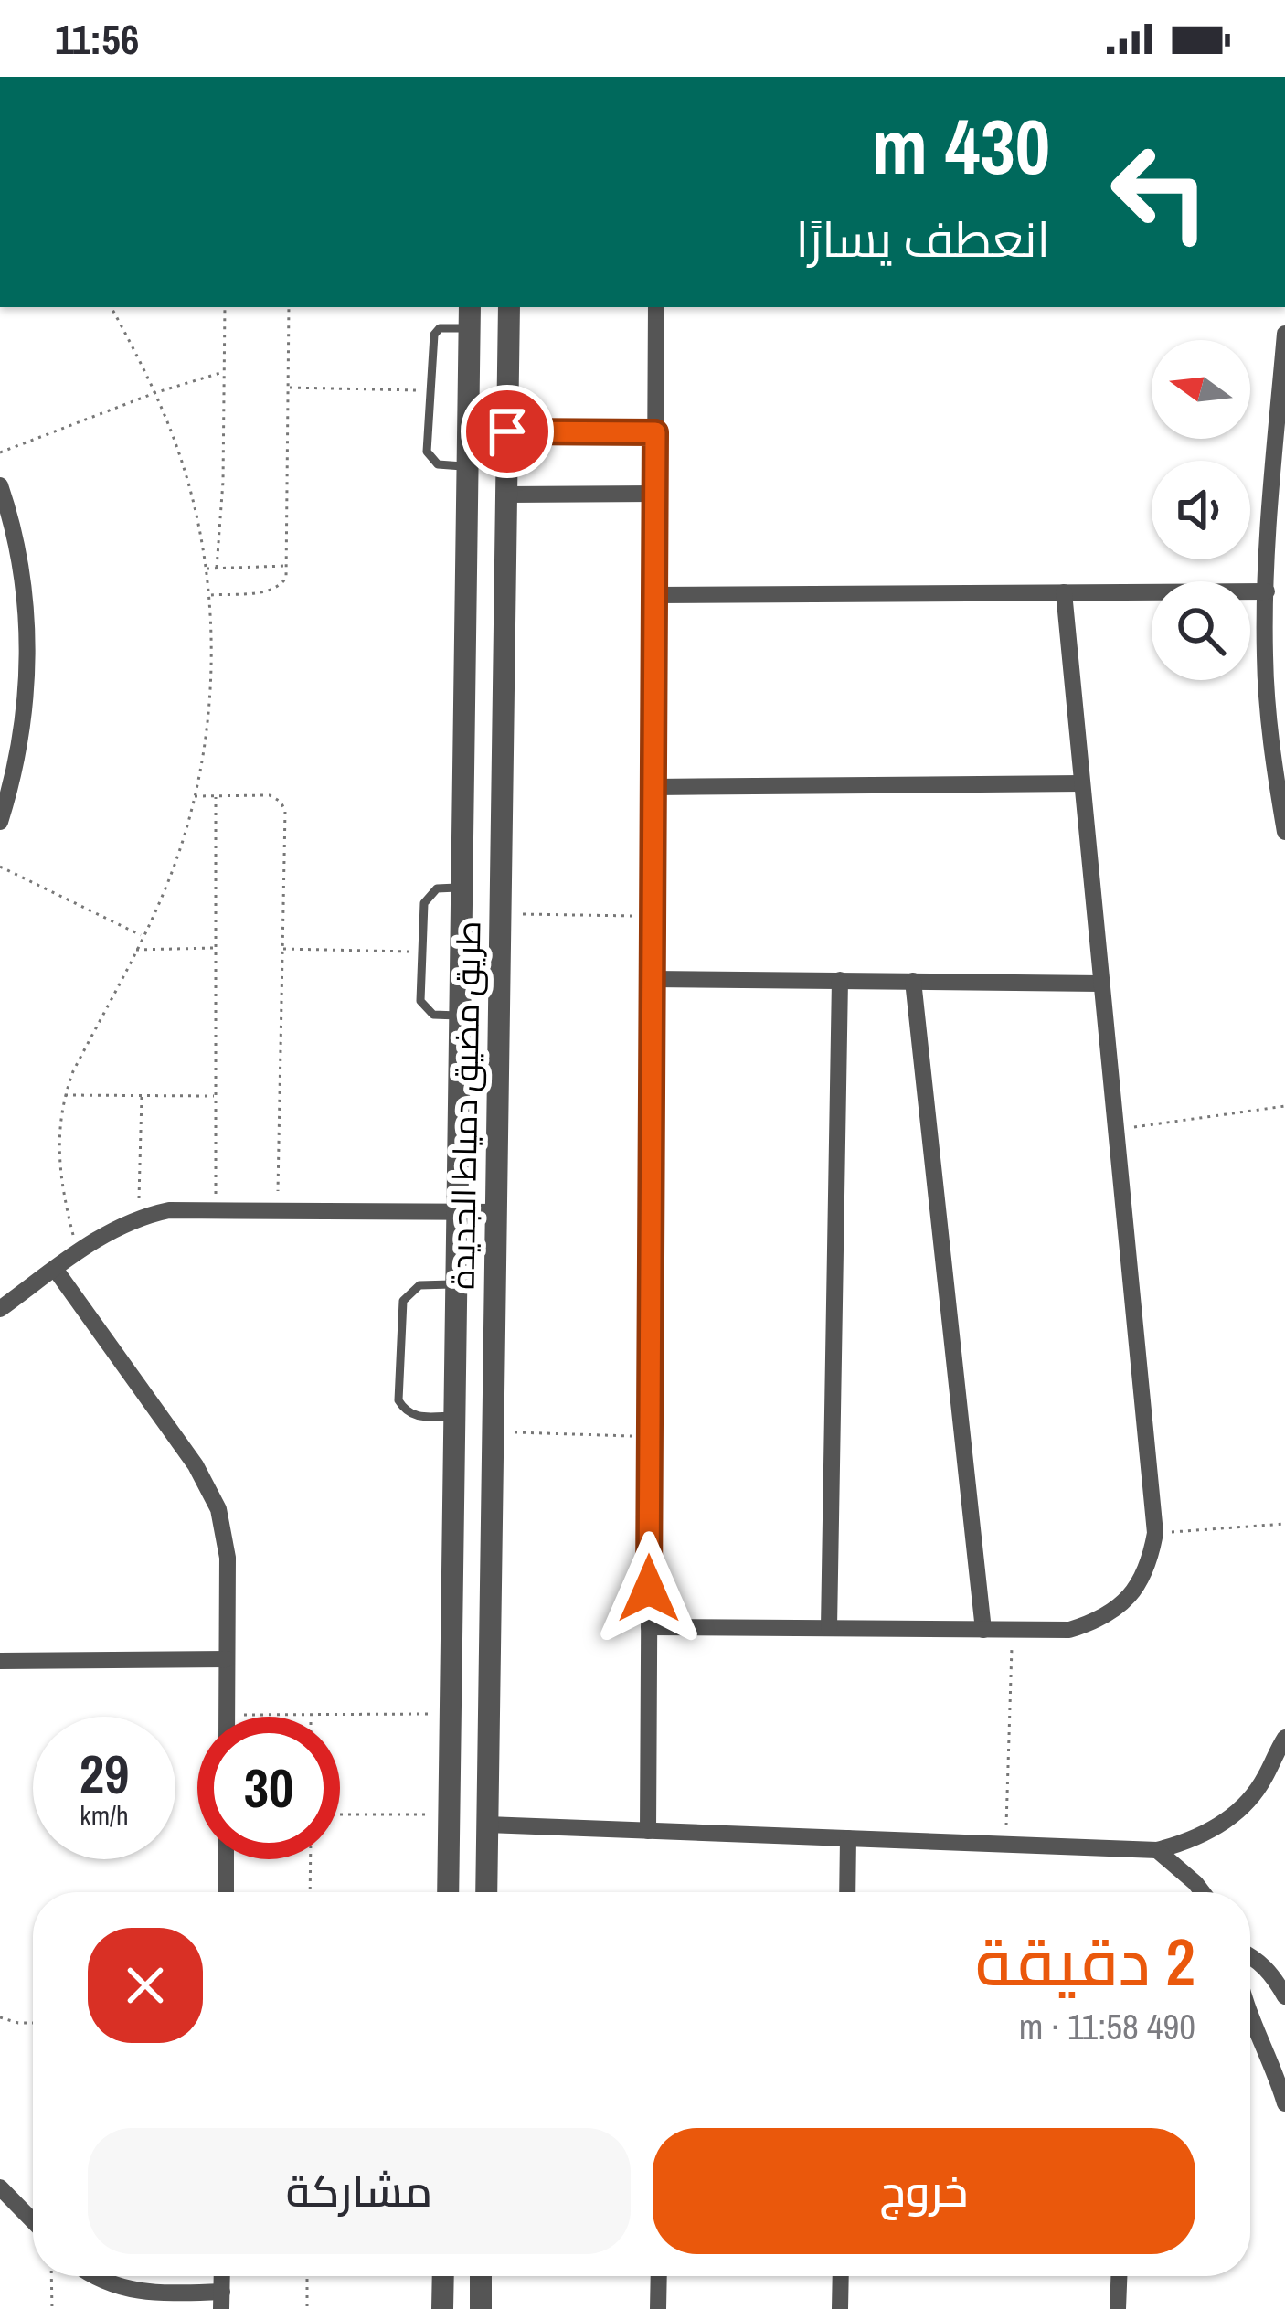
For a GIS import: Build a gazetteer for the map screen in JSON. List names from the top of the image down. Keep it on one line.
{"streets":{"street":["طريق مضيق دمياط الجديدة"]},"north":"left","page":{"status":"11:56","turn":["430 m","انعطف يسارًا"],"speed":"29 km/h","limit":"30","heading":["2 دقيقة","490 m · 11:58"],"buttons":["خروج","مشاركة"]}}
